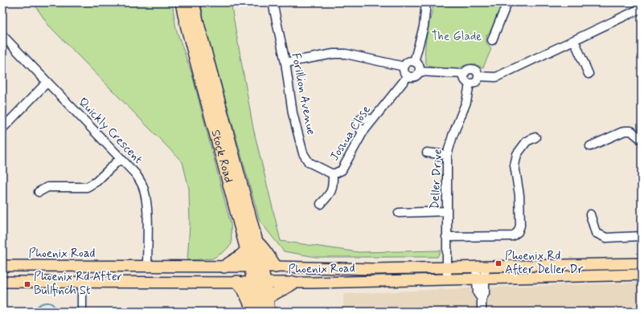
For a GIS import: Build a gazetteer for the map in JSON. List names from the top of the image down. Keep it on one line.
{"streets":{"highway":["Stock Road"],"main road":["Phoenix Road"],"street":["Forillion Avenue","Quickly Crescent","Joshua Close","Deller Drive"]},"crossings":[["Forillion Avenue","Joshua Close"],["Quickly Crescent","Phoenix Road"],["Stock Road","Phoenix Road"],["Deller Drive","Phoenix Road"]],"parks":["The Glade"],"places":{"transit":["Phoenix Rd After Deller Dr","Phoenix Rd After Bullfinch St"]}}
